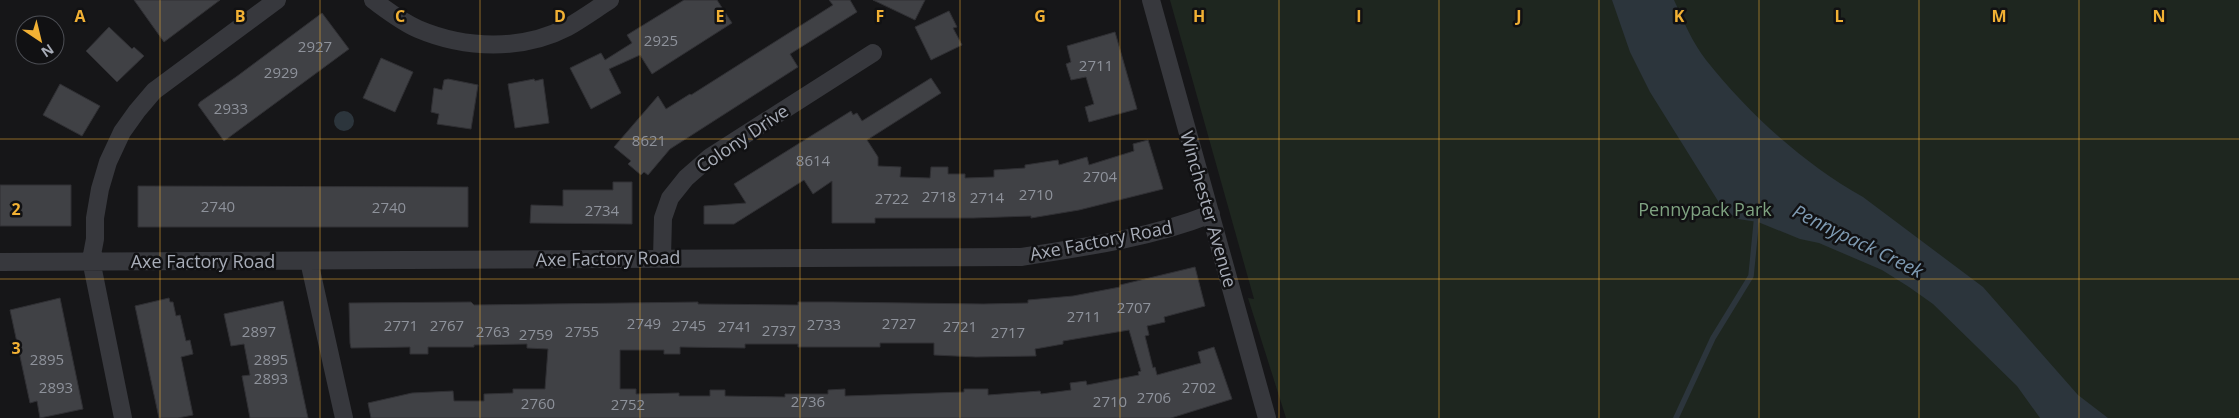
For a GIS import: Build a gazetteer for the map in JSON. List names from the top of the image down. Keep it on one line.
{"streets":{"street":["Colony Drive","Winchester Avenue","Axe Factory Road"]},"crossings":[["Colony Drive","Axe Factory Road"],["Winchester Avenue","Axe Factory Road"]],"water":["Pennypack Creek"],"parks":["Pennypack Park"],"house_numbers":["2925","2927","2711","2929","2933","8621","8614","2704","2710","2718","2714","2722","2740","2740","2734","2707","2711","2749","2727","2733","2771","2767","2745","2741","2721","2737","2897","2763","2755","2717","2759","2895","2895","2893","2893","2702","2706","2736","2710","2760","2752"],"north":"bottom right","grid":{"columns":["A","B","C","D","E","F","G","H","I","J","K","L","M","N"],"rows":["2","3"]}}
